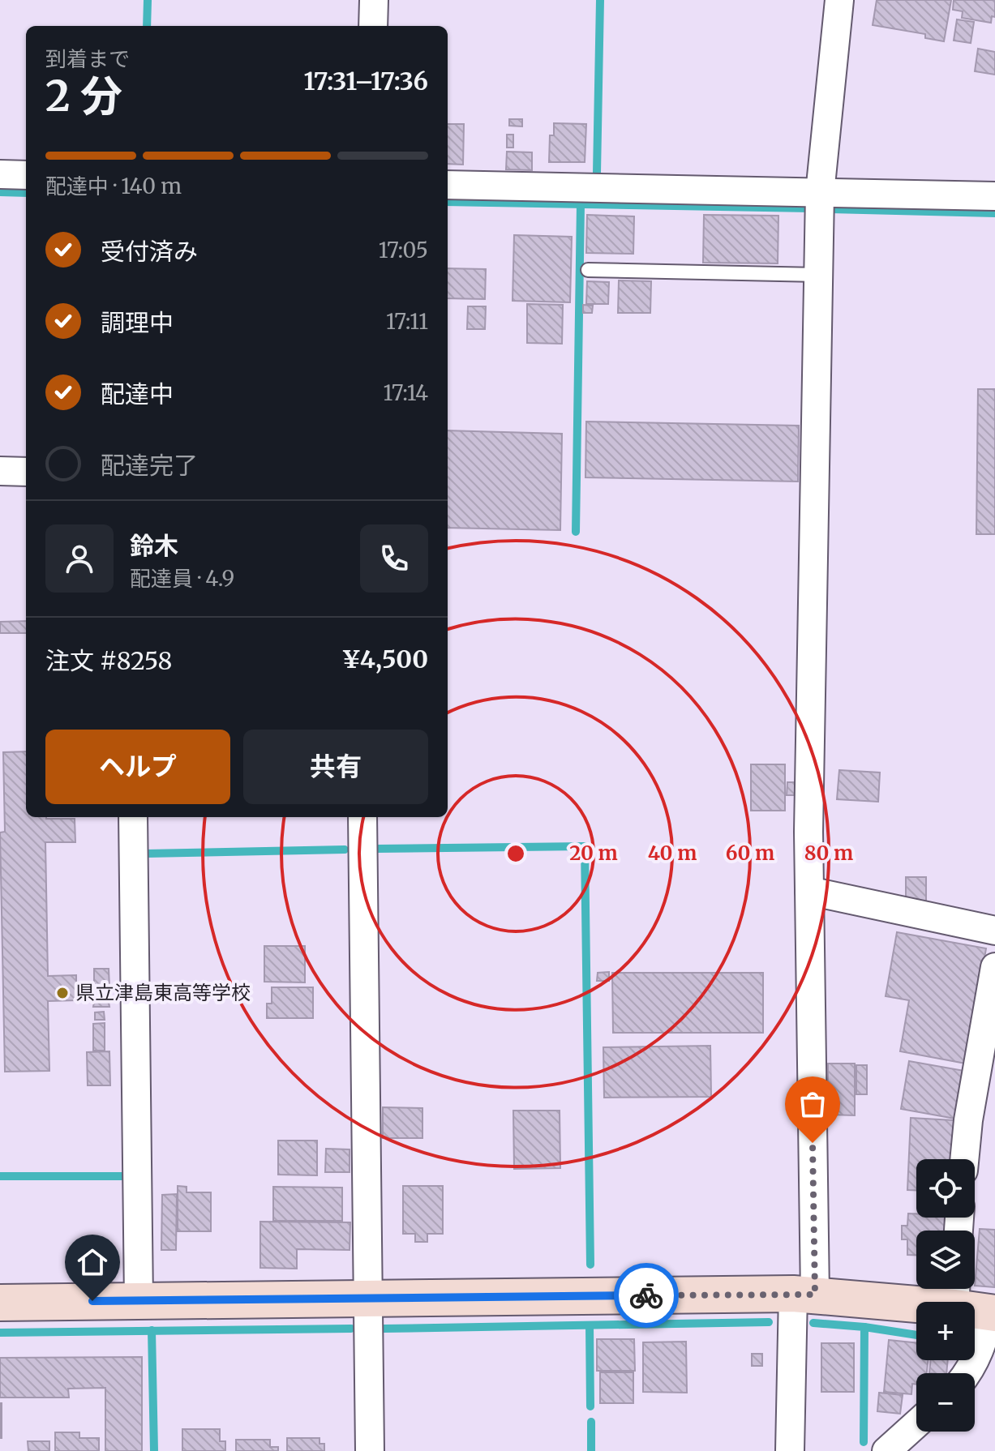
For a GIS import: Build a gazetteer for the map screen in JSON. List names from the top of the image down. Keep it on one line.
{"places":["県立津島東高等学校"],"page":{"heading":["2 分","到着まで","17:31–17:36"],"panel":["鈴木","配達員 · 4.9","注文 #8258","¥4,500"],"bar":"配達中 · 140 m","list":[["受付済み","17:05"],["調理中","17:11"],["配達中","17:14"],"配達完了"],"buttons":["ヘルプ","共有"],"map_buttons":["+","−"]},"rings":["20 m","40 m","60 m","80 m"]}
